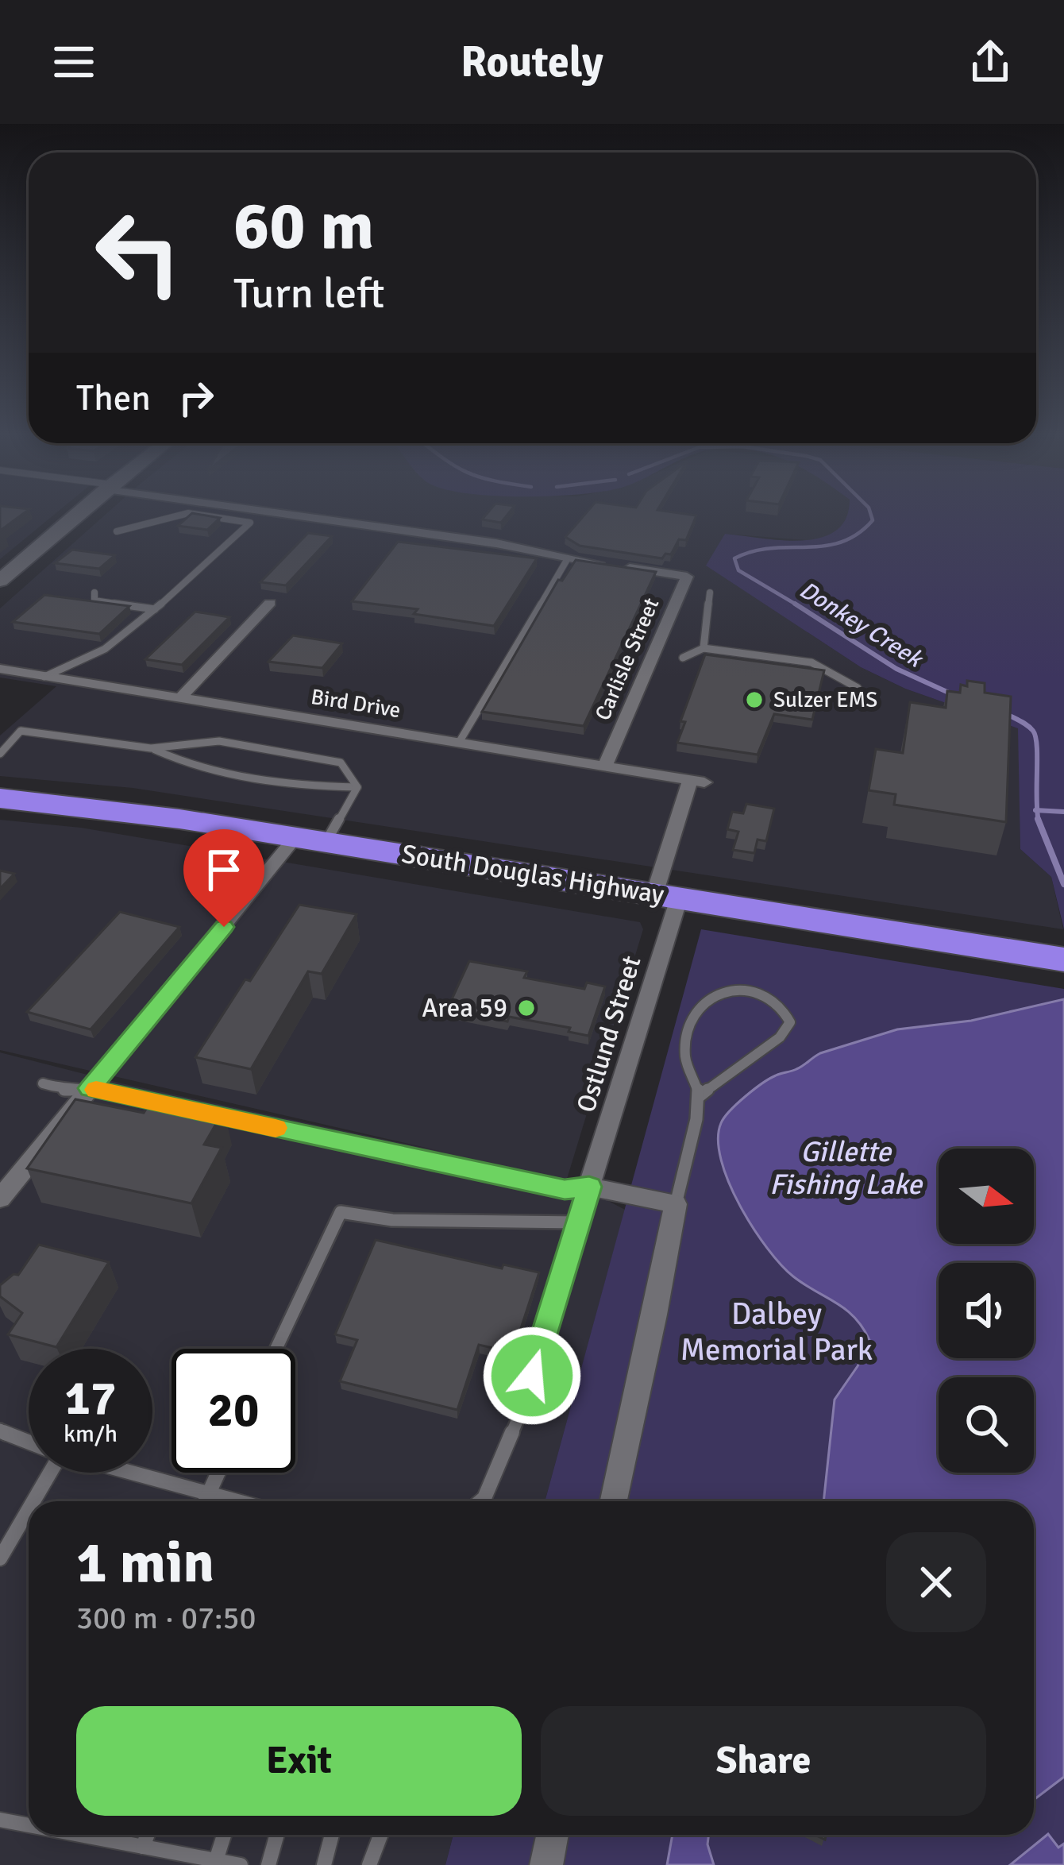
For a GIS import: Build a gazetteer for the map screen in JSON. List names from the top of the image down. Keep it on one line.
{"streets":{"highway":["South Douglas Highway"],"street":["Carlisle Street","Bird Drive","Ostlund Street"]},"crossings":[["Carlisle Street","Bird Drive"],["Bird Drive","South Douglas Highway"],["Bird Drive","Ostlund Street"],["South Douglas Highway","Ostlund Street"]],"water":["Donkey Creek","Gillette Fishing Lake"],"parks":["Dalbey Memorial Park"],"places":["Sulzer EMS","Area 59"],"north":"right","page":{"header":"Routely","turn":["60 m","Turn left"],"then":"Then","speed":"17 km/h","limit":"20","heading":["1 min","300 m · 07:50"],"buttons":["Exit","Share"]}}
